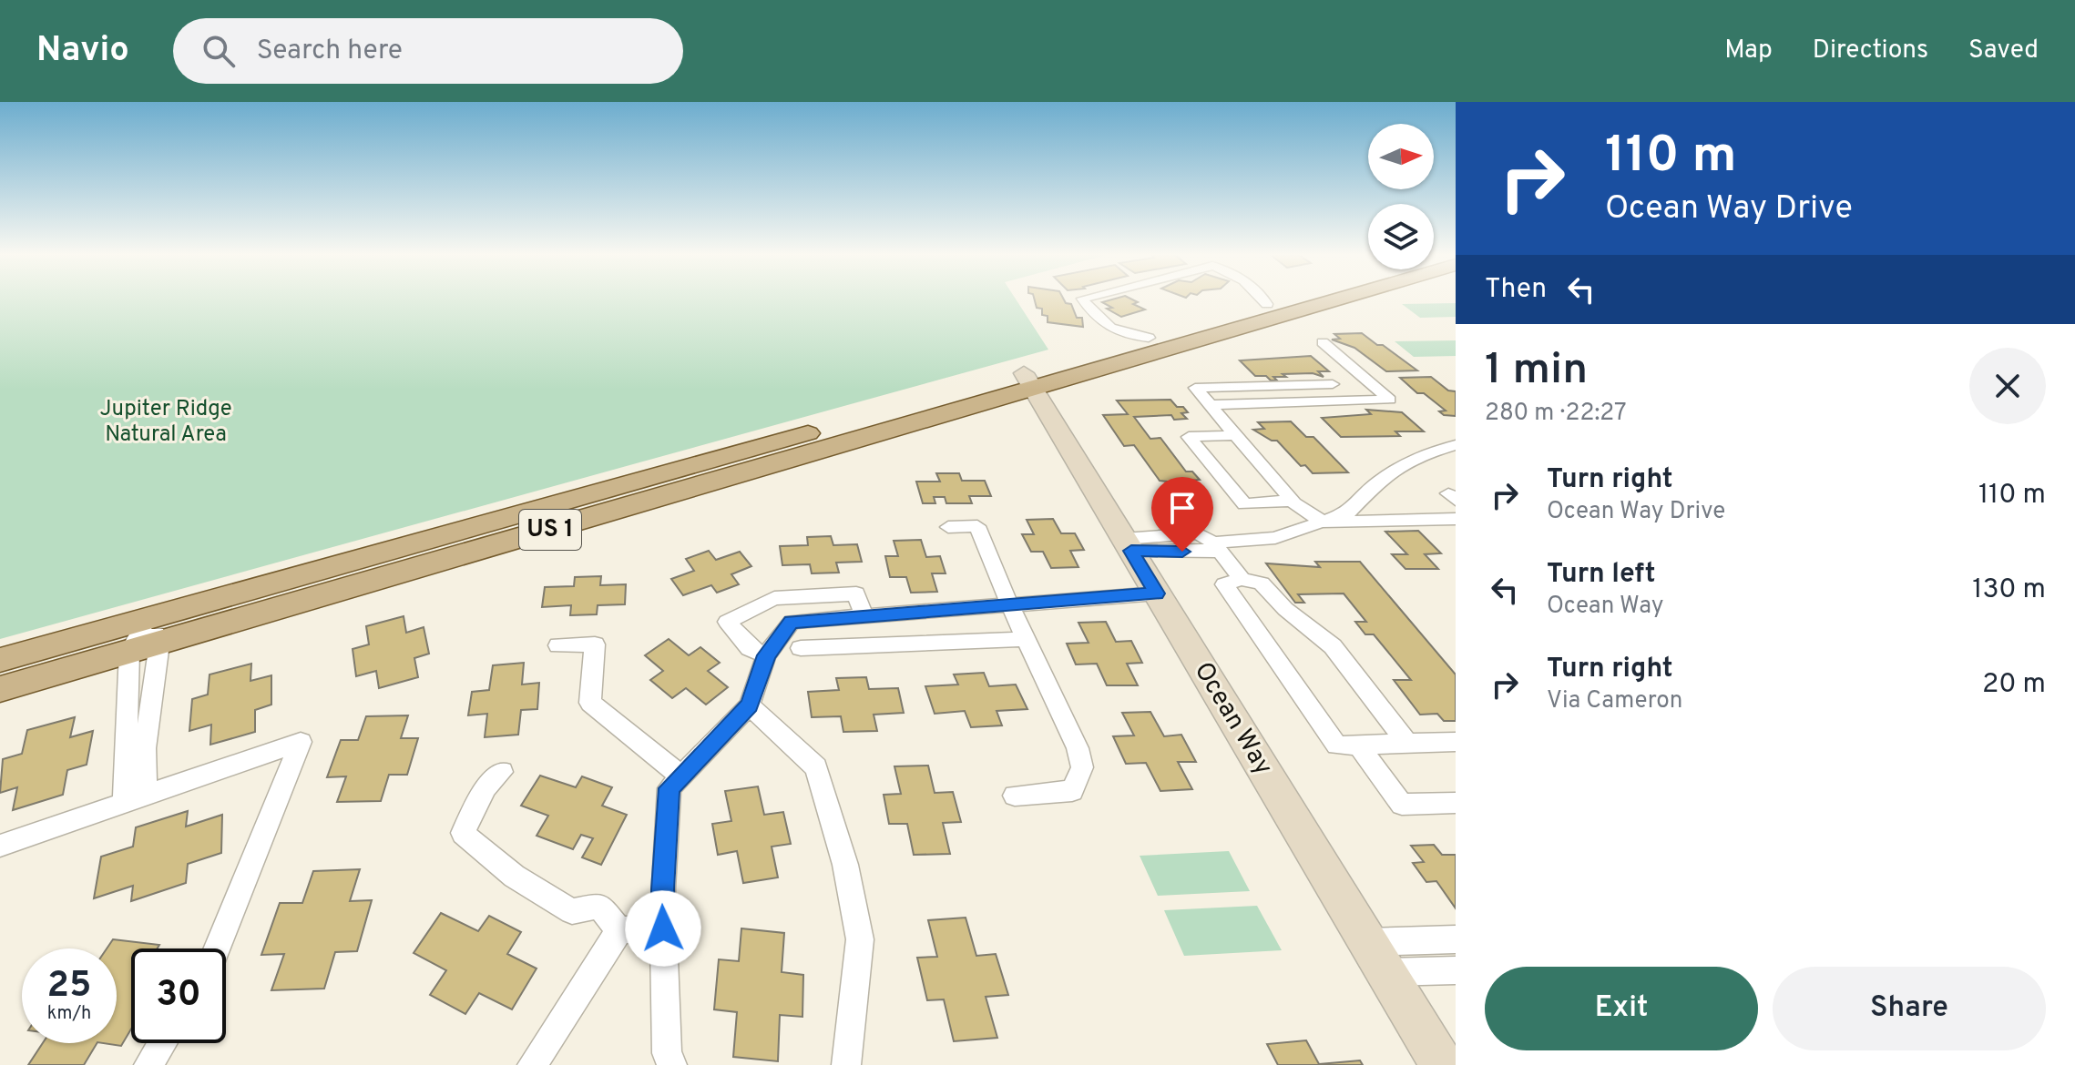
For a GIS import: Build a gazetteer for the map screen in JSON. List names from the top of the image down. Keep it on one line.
{"streets":{"main road":["US 1"],"street":["Ocean Way"]},"crossings":[["US 1","Ocean Way"]],"parks":["Jupiter Ridge Natural Area"],"north":"right","page":{"header":"Navio","search":"Search here","nav":["Map","Directions","Saved"],"turn":["110 m","Ocean Way Drive"],"then":"Then","heading":["1 min","280 m · 22:27"],"list":[{"name":"Turn right","note":"Ocean Way Drive","value":"110 m"},{"name":"Turn left","note":"Ocean Way","value":"130 m"},{"name":"Turn right","note":"Via Cameron","value":"20 m"}],"speed":"25 km/h","limit":"30","buttons":["Exit","Share"]}}
